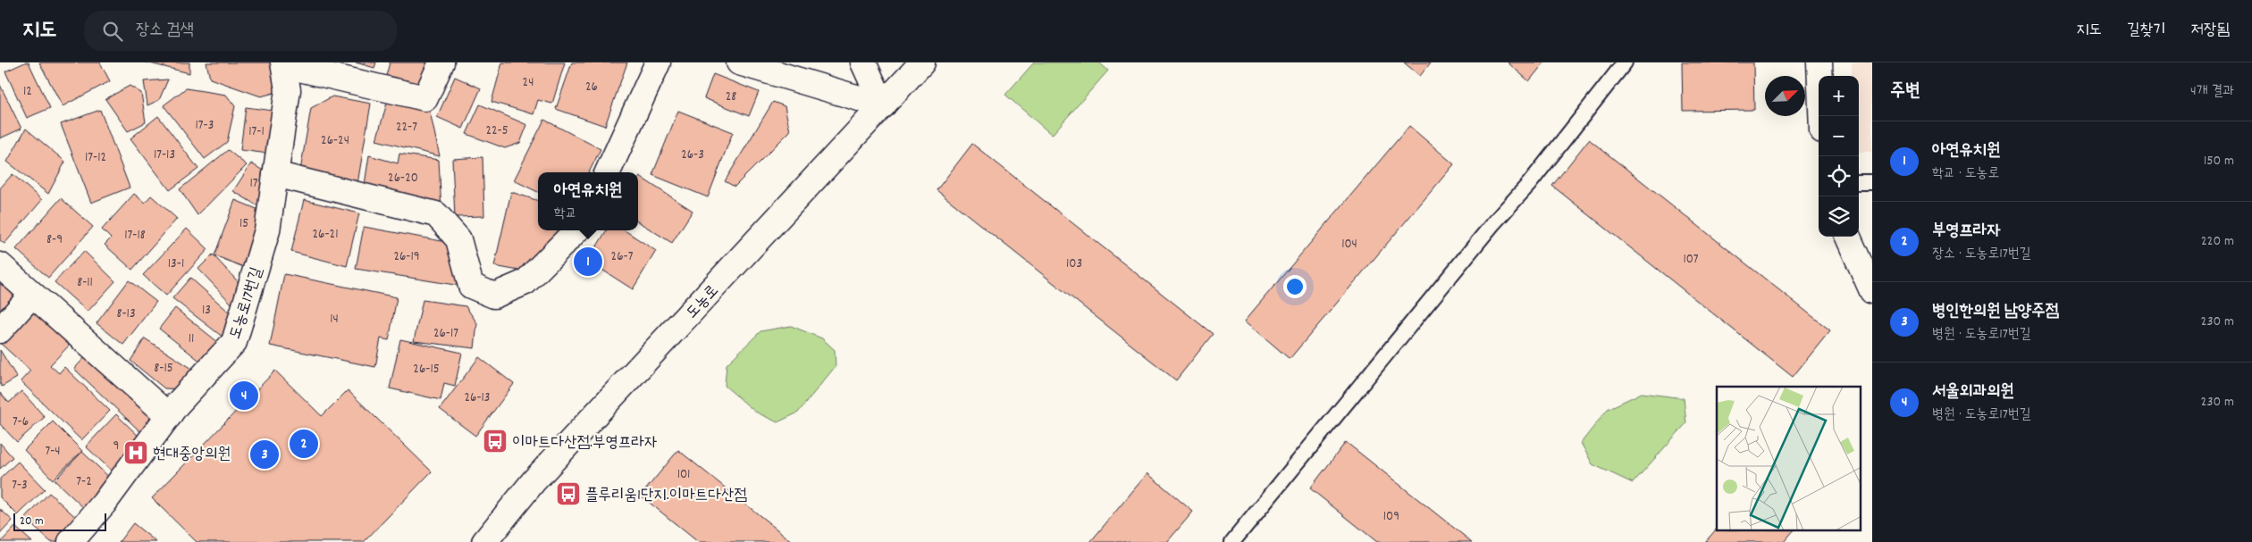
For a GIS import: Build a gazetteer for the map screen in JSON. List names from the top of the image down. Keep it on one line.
{"streets":{"street":["도농로","도농로17번길"]},"places":{"bus stop":["이마트다산점.부영프라자","플루리움1단지.이마트다산점"],"hospital":["현대중앙의원"]},"house_numbers":["24","26","12","28","17-3","22-7","22-5","17-1","26-24","17-13","26-3","17-12","26-20","17","15","26-21","17-18","8-9","104","26-19","26-7","107","13-1","103","8-11","13","8-13","14","26-17","11","8-15","26-15","26-13","7-6","9","7-4","101","7-2","7-3","109"],"scale_bar":"20 m","north":"top right","page":{"header":"지도","search":"장소 검색","nav":["지도","길찾기","저장됨"],"heading":["주변","4개 결과"],"map_buttons":["+","−"],"list":[{"mark":"1","name":"아연유치원","note":"학교 · 도농로","value":"150 m"},{"mark":"2","name":"부영프라자","note":"장소 · 도농로17번길","value":"220 m"},{"mark":"3","name":"병인한의원 남양주점","note":"병원 · 도농로17번길","value":"230 m"},{"mark":"4","name":"서울외과의원","note":"병원 · 도농로17번길","value":"230 m"}],"popup":["아연유치원","학교"],"pins":["1","4","2","3"],"scale":"20 m"}}
